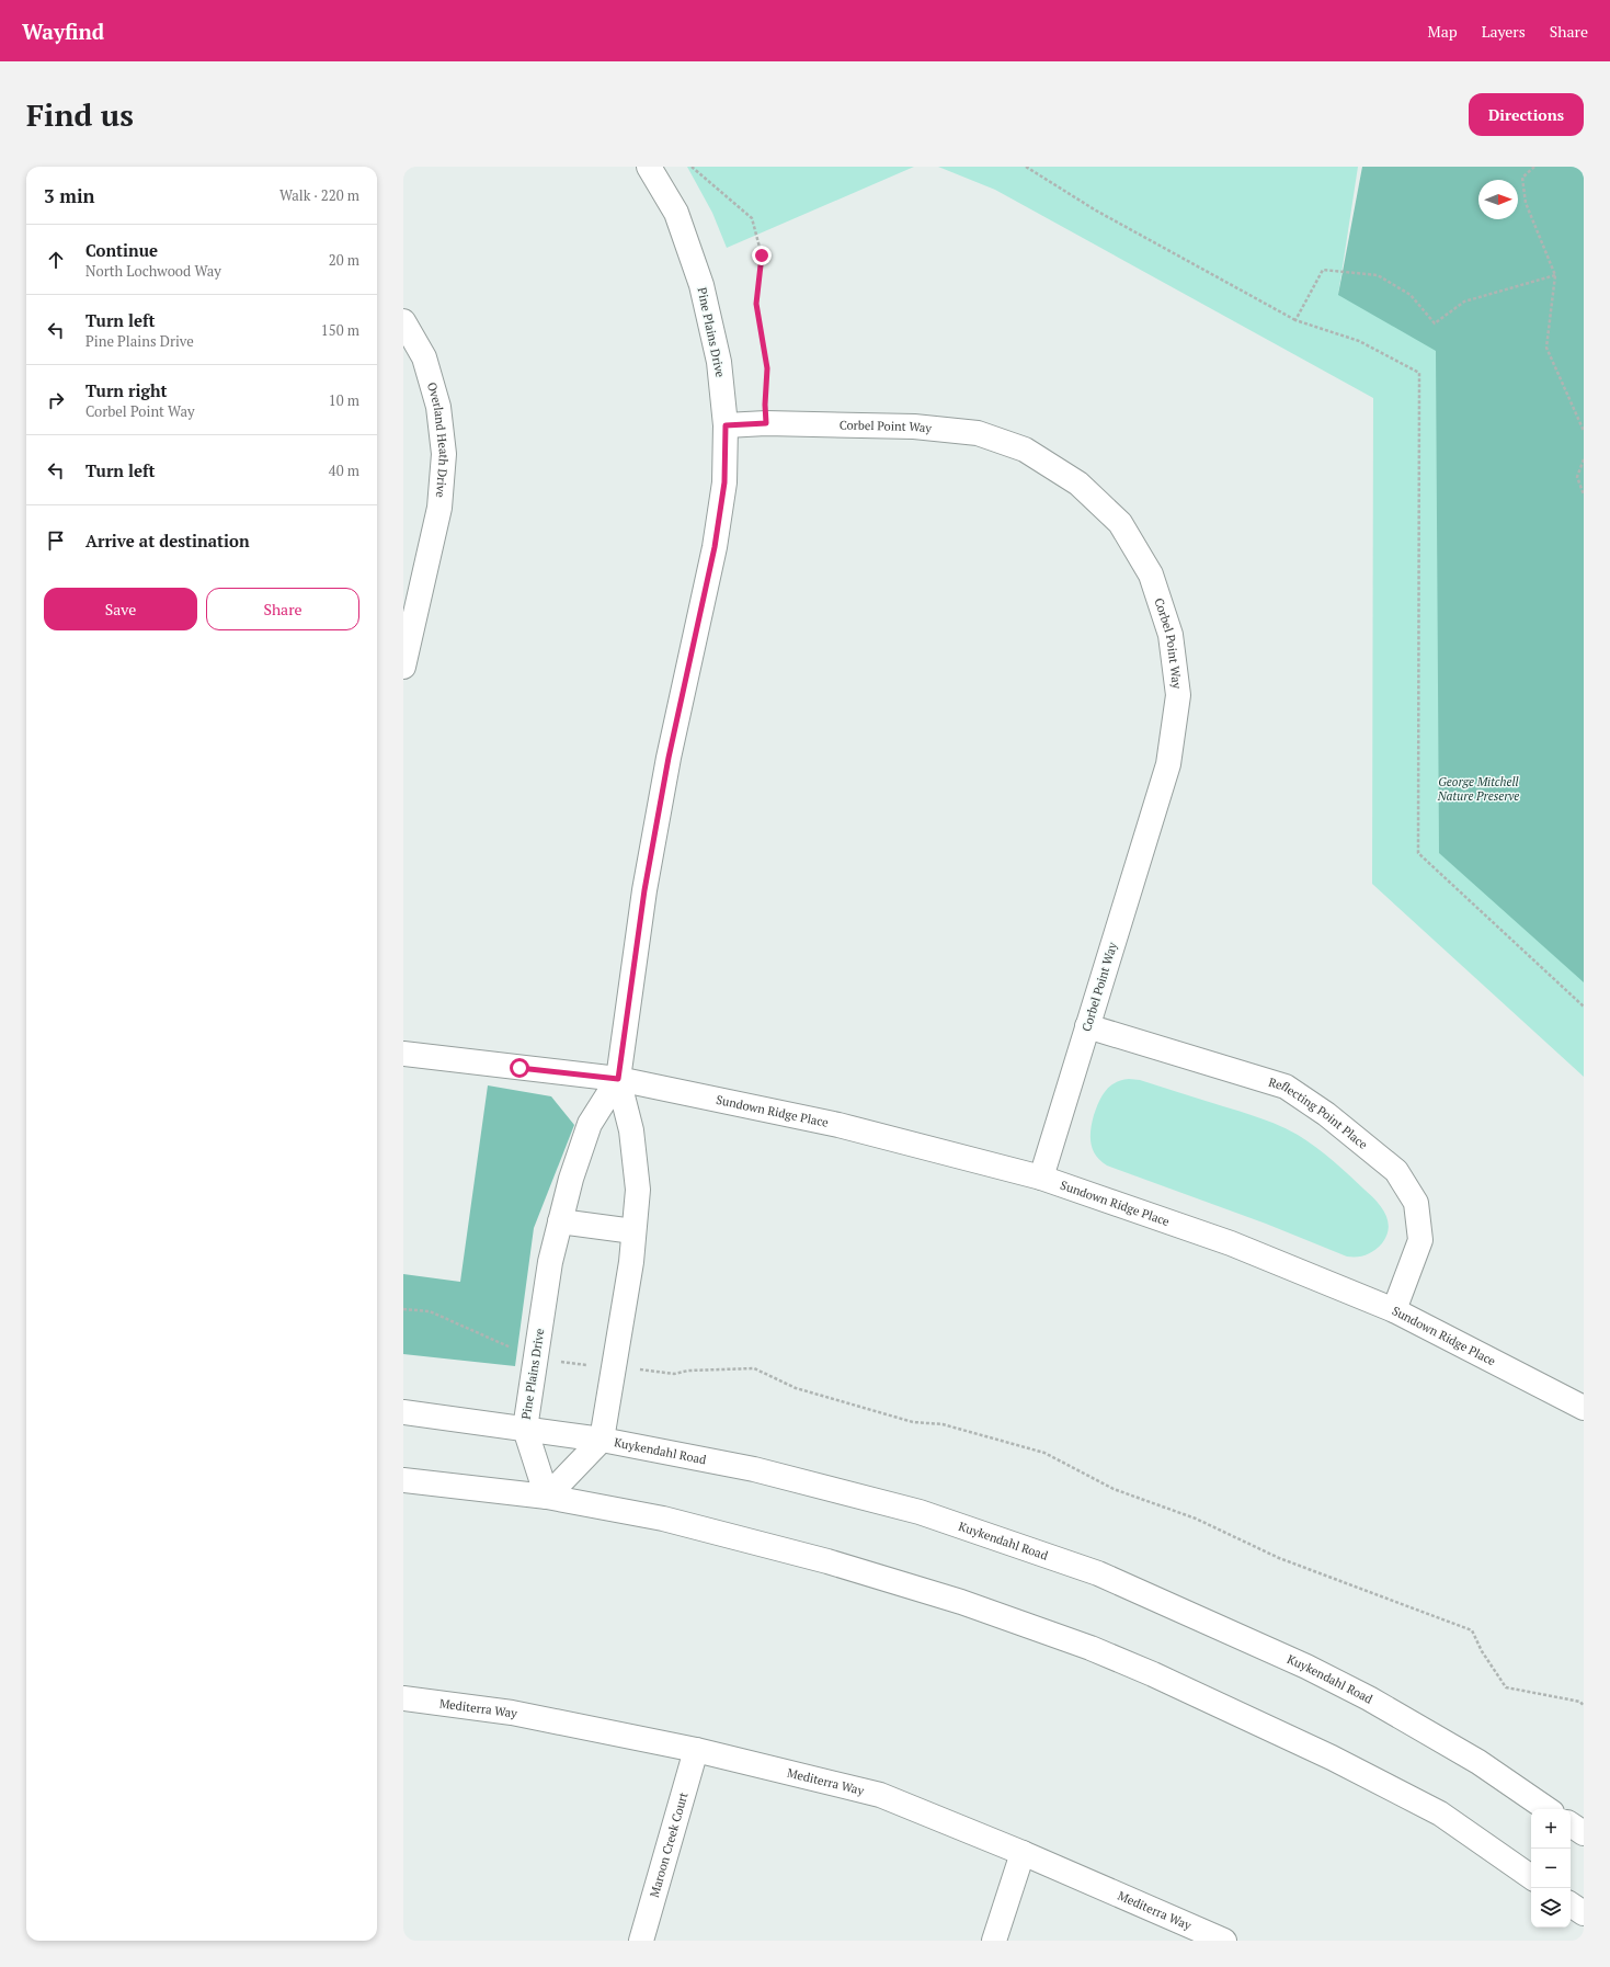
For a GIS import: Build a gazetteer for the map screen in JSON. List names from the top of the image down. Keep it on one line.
{"streets":{"street":["Pine Plains Drive","Corbel Point Way","Overland Heath Drive","Sundown Ridge Place","Reflecting Point Place","Kuykendahl Road","Mediterra Way","Maroon Creek Court"]},"crossings":[["Pine Plains Drive","Corbel Point Way"],["Pine Plains Drive","Sundown Ridge Place"],["Pine Plains Drive","Kuykendahl Road"],["Corbel Point Way","Sundown Ridge Place"],["Corbel Point Way","Reflecting Point Place"],["Sundown Ridge Place","Reflecting Point Place"],["Mediterra Way","Maroon Creek Court"]],"parks":["George Mitchell Nature Preserve"],"north":"right","page":{"header":"Wayfind","nav":["Map","Layers","Share"],"buttons":["Directions",["Save","Share"]],"title":"Find us","heading":["3 min","Walk · 220 m"],"list":[["Continue","North Lochwood Way","20 m"],["Turn left","Pine Plains Drive","150 m"],["Turn right","Corbel Point Way","10 m"],["Turn left","40 m"],"Arrive at destination"],"map_buttons":["+","−"]}}
